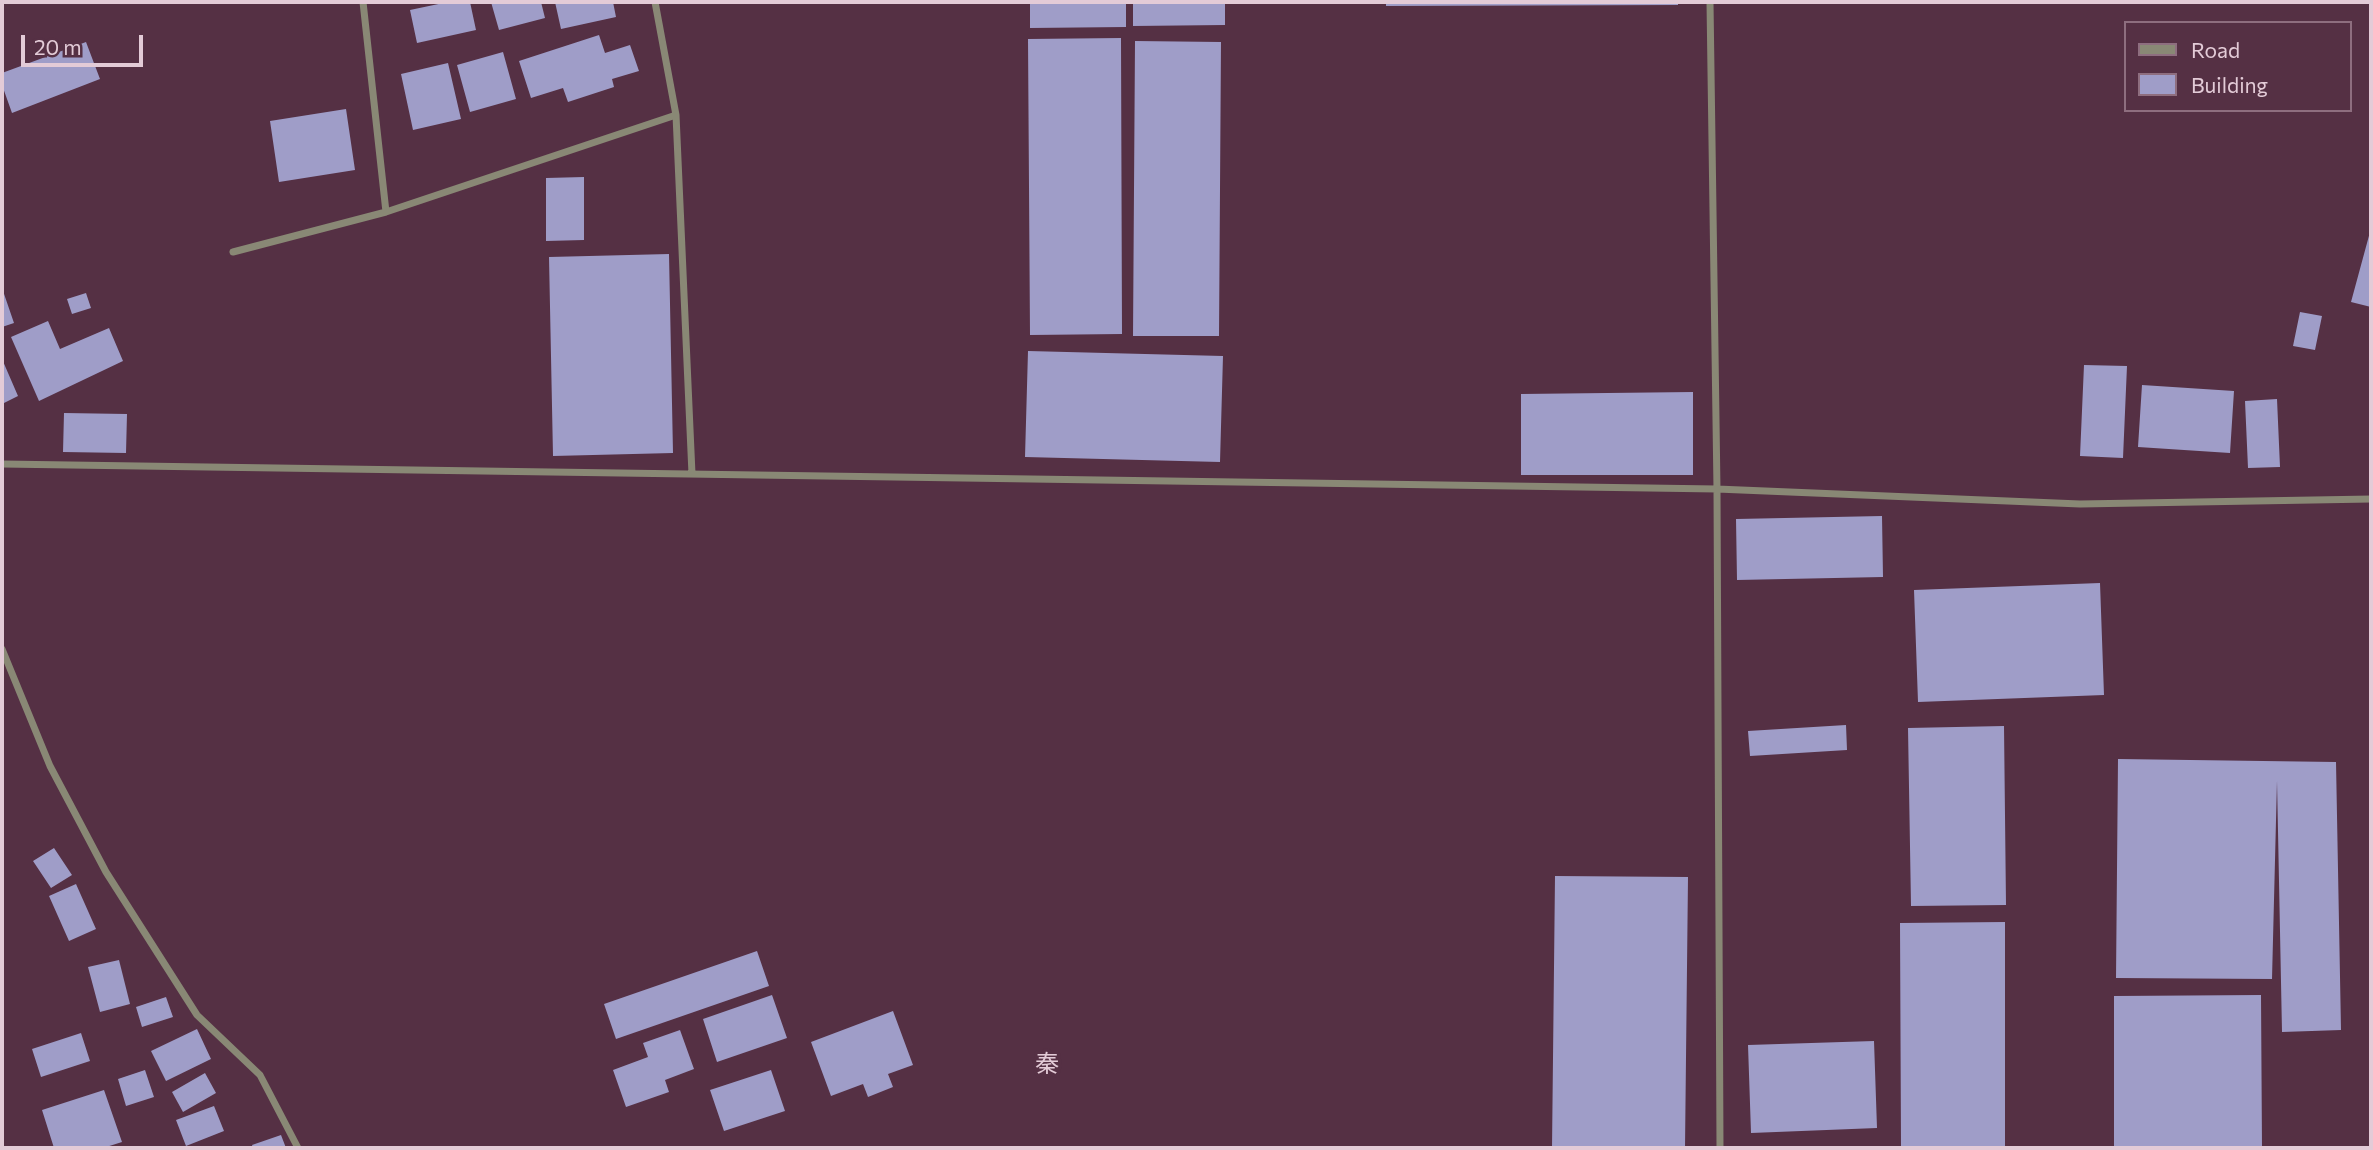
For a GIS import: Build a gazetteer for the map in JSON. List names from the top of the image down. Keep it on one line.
{"districts":["秦"],"legend":["Road","Building"],"scale_bar":"20 m"}
